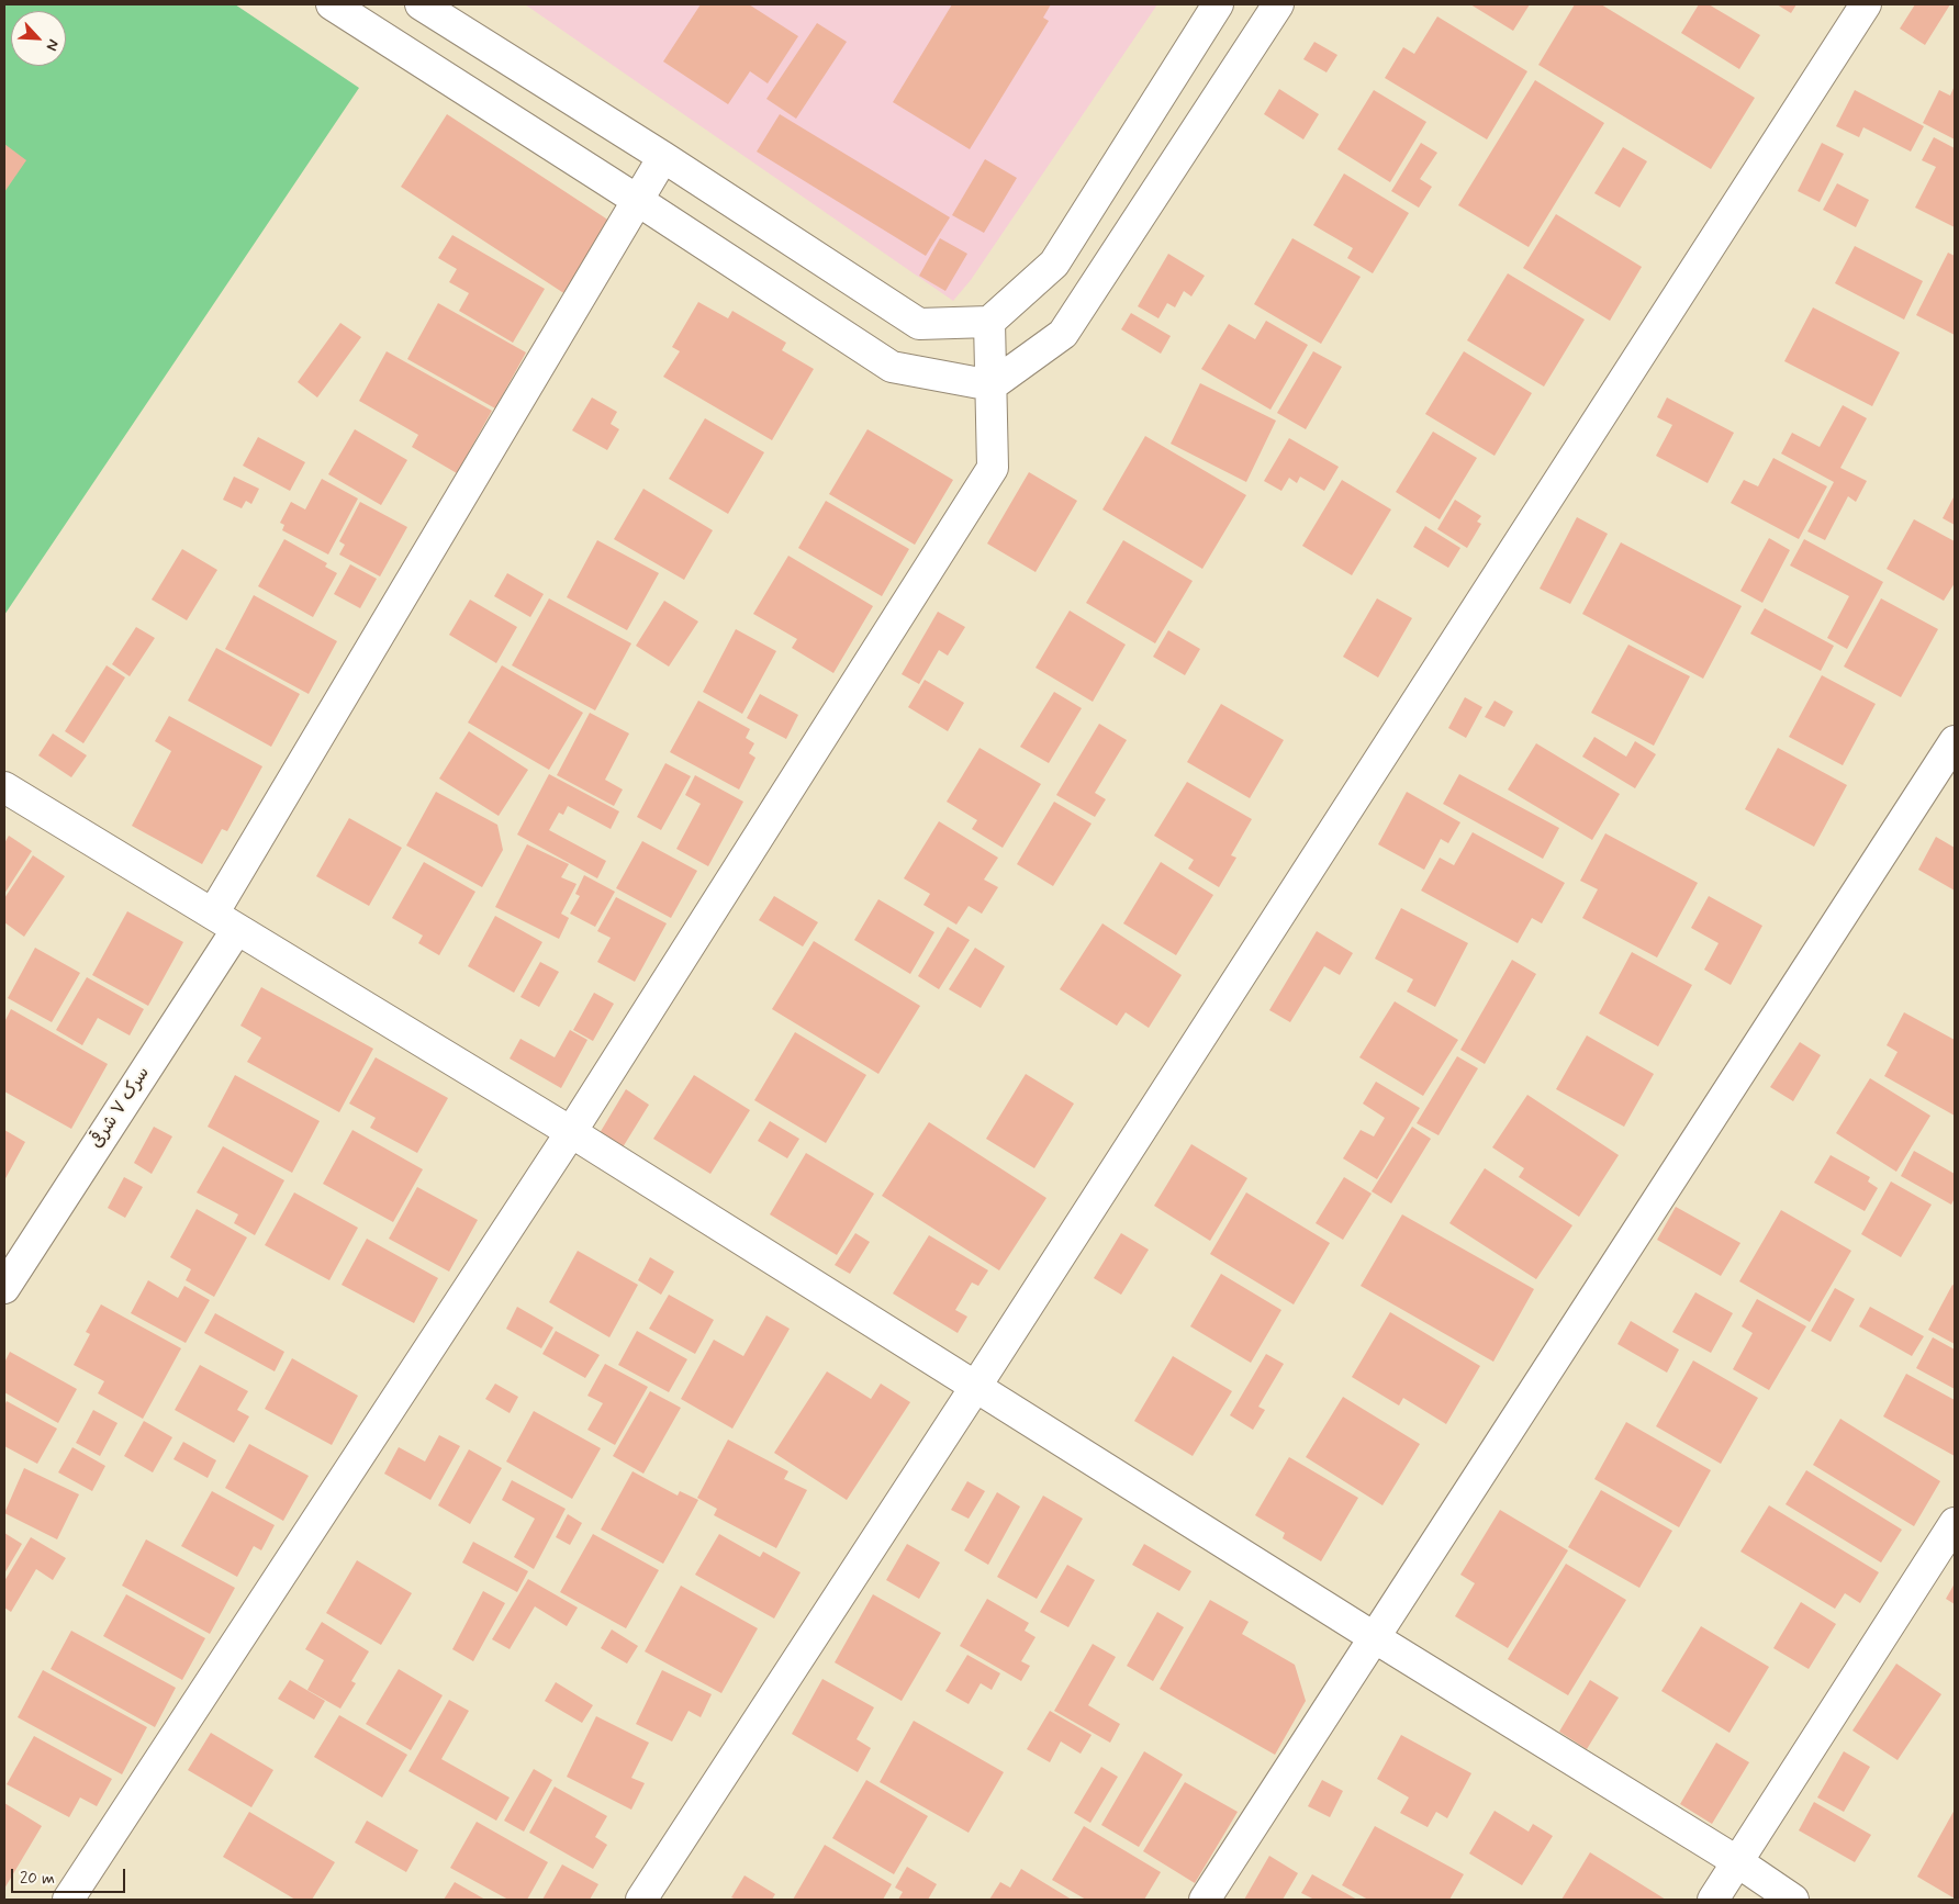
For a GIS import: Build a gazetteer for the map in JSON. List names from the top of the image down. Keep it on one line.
{"streets":{"street":["سرک ۷ شرقی"]},"scale_bar":"20 m","north":"bottom right"}
